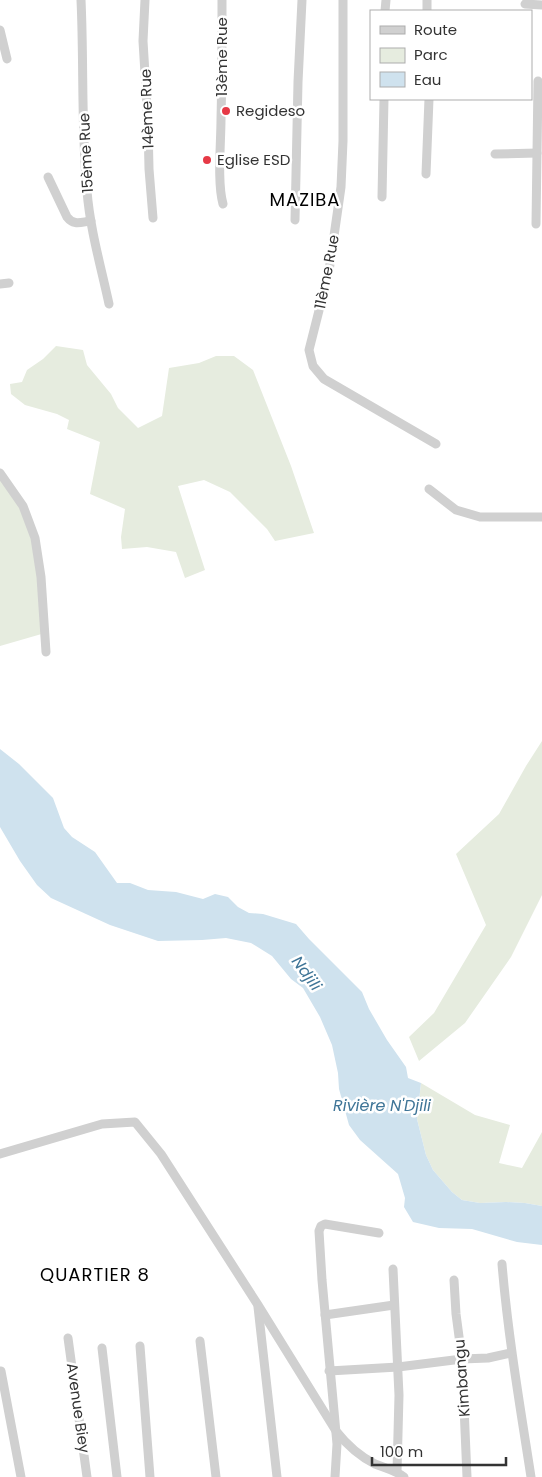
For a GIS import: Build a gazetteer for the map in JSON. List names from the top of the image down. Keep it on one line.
{"streets":{"street":["13ème Rue","14ème Rue","15ème Rue","11ème Rue","Kimbangu","Avenue Biey"]},"districts":["MAZIBA","QUARTIER 8"],"water":["Ndjili","Rivière N'Djili"],"places":["Regideso","Eglise ESD"],"legend":["Route","Parc","Eau"],"scale_bar":"100 m"}
